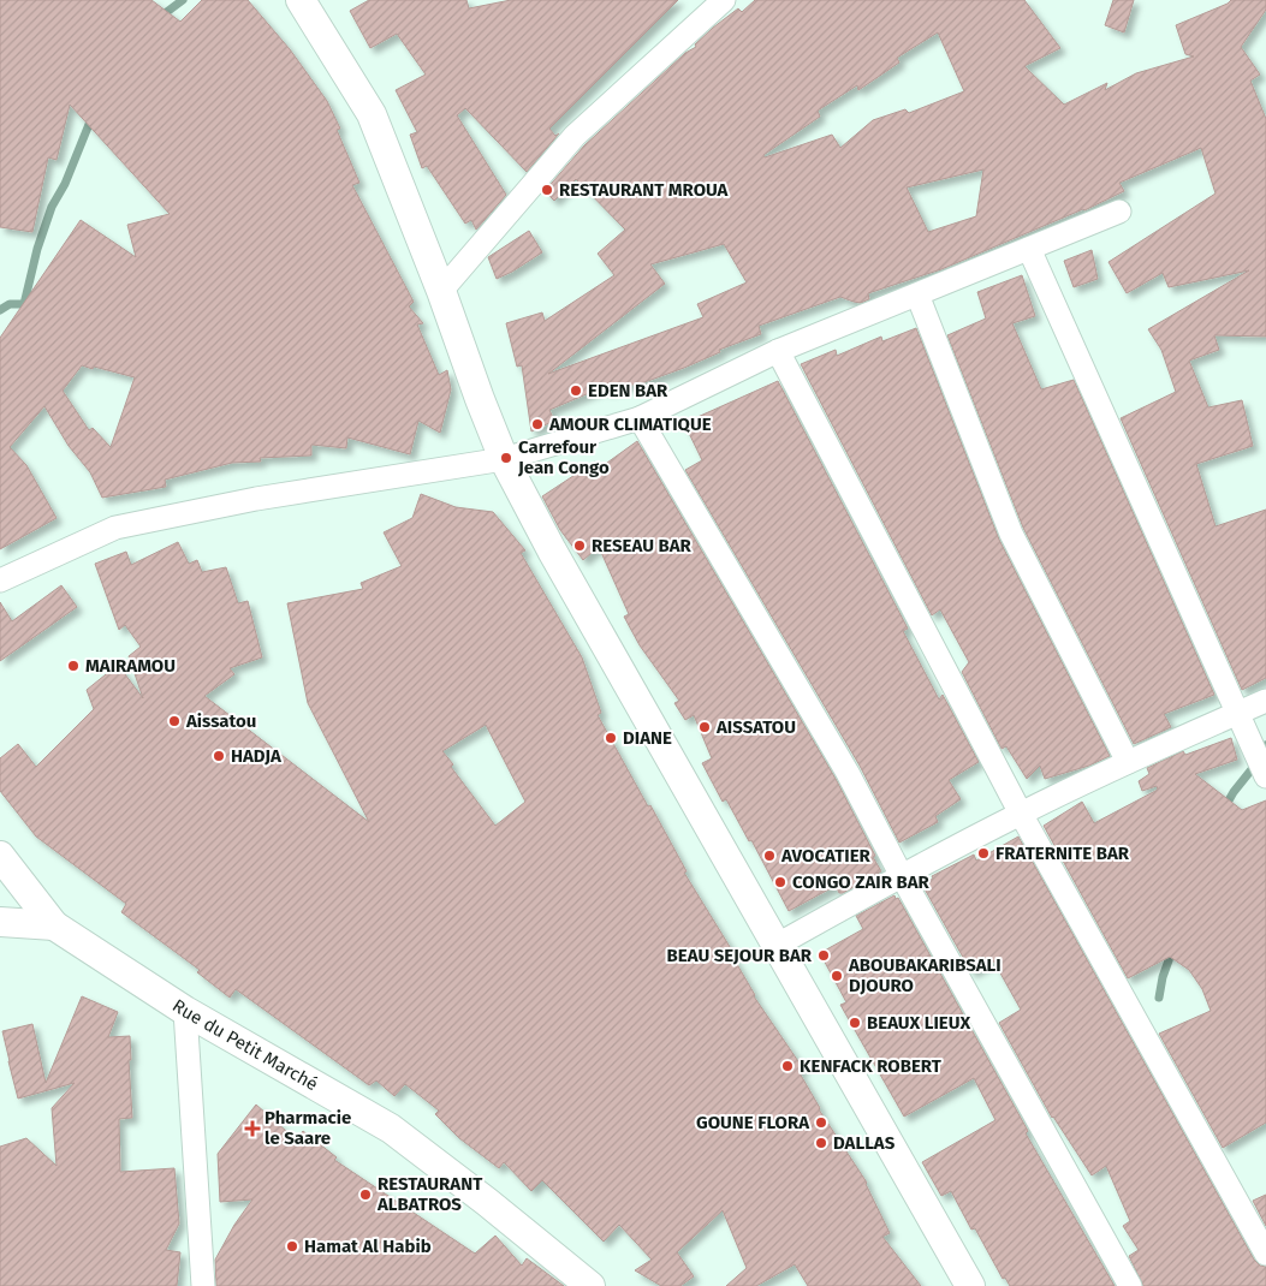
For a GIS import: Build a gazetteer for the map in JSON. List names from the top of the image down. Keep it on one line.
{"streets":{"street":["Rue du Petit Marché"]},"places":{"other":["RESTAURANT MROUA","EDEN BAR","AMOUR CLIMATIQUE","Carrefour Jean Congo","RESEAU BAR","MAIRAMOU","Aissatou","AISSATOU","DIANE","HADJA","FRATERNITE BAR","AVOCATIER","CONGO ZAIR BAR","BEAU SEJOUR BAR","ABOUBAKARIBSALI DJOURO","BEAUX LIEUX","KENFACK ROBERT","GOUNE FLORA","DALLAS","RESTAURANT ALBATROS","Hamat Al Habib"],"health":["Pharmacie le Saare"]}}
